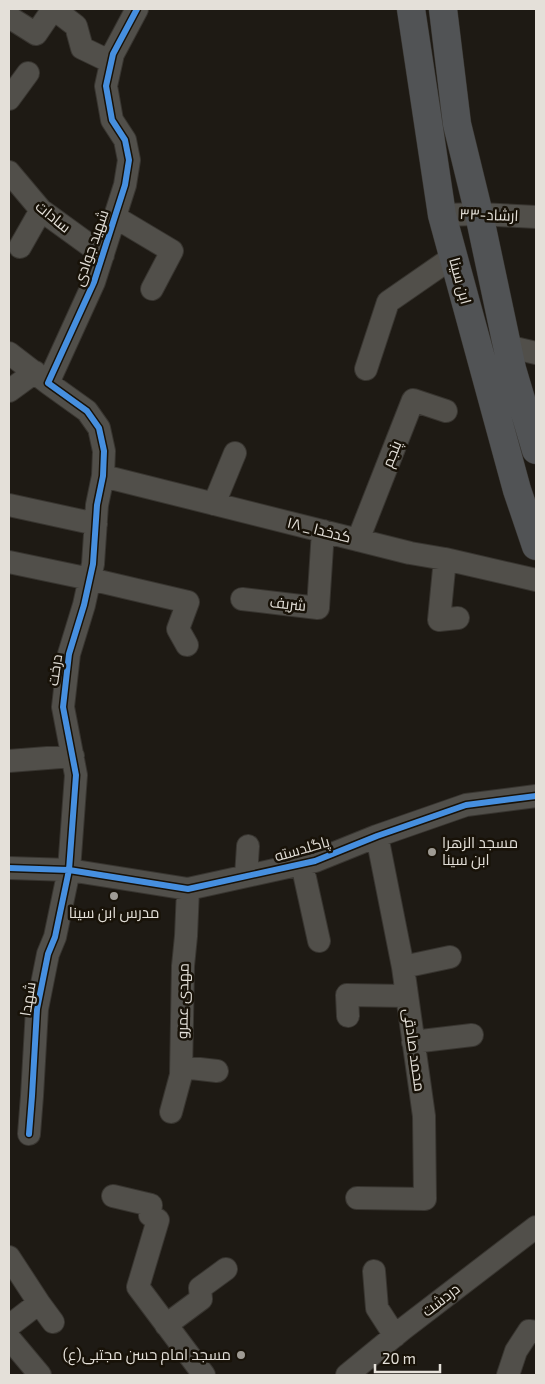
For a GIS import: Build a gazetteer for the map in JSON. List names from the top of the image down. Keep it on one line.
{"streets":{"main road":["ابن سینا"],"street":["۳۳-ارشاد","سادات","شهید جوادی","پنجم","۱۸ _ کدخدا","شریف","درخت","پاگلدسته","شهدا","مهدی عمرو","محمد صادقی","دردشت"]},"crossings":[["۳۳-ارشاد","ابن سینا"],["سادات","شهید جوادی"],["پنجم","۱۸ _ کدخدا"],["۱۸ _ کدخدا","شریف"],["۱۸ _ کدخدا","درخت"],["درخت","پاگلدسته"],["درخت","شهدا"],["پاگلدسته","شهدا"],["پاگلدسته","مهدی عمرو"],["پاگلدسته","محمد صادقی"]],"places":["مسجد الزهرا ابن سینا","مدرس ابن سینا","مسجد امام حسن مجتبی(ع)"],"scale_bar":"20 m"}
